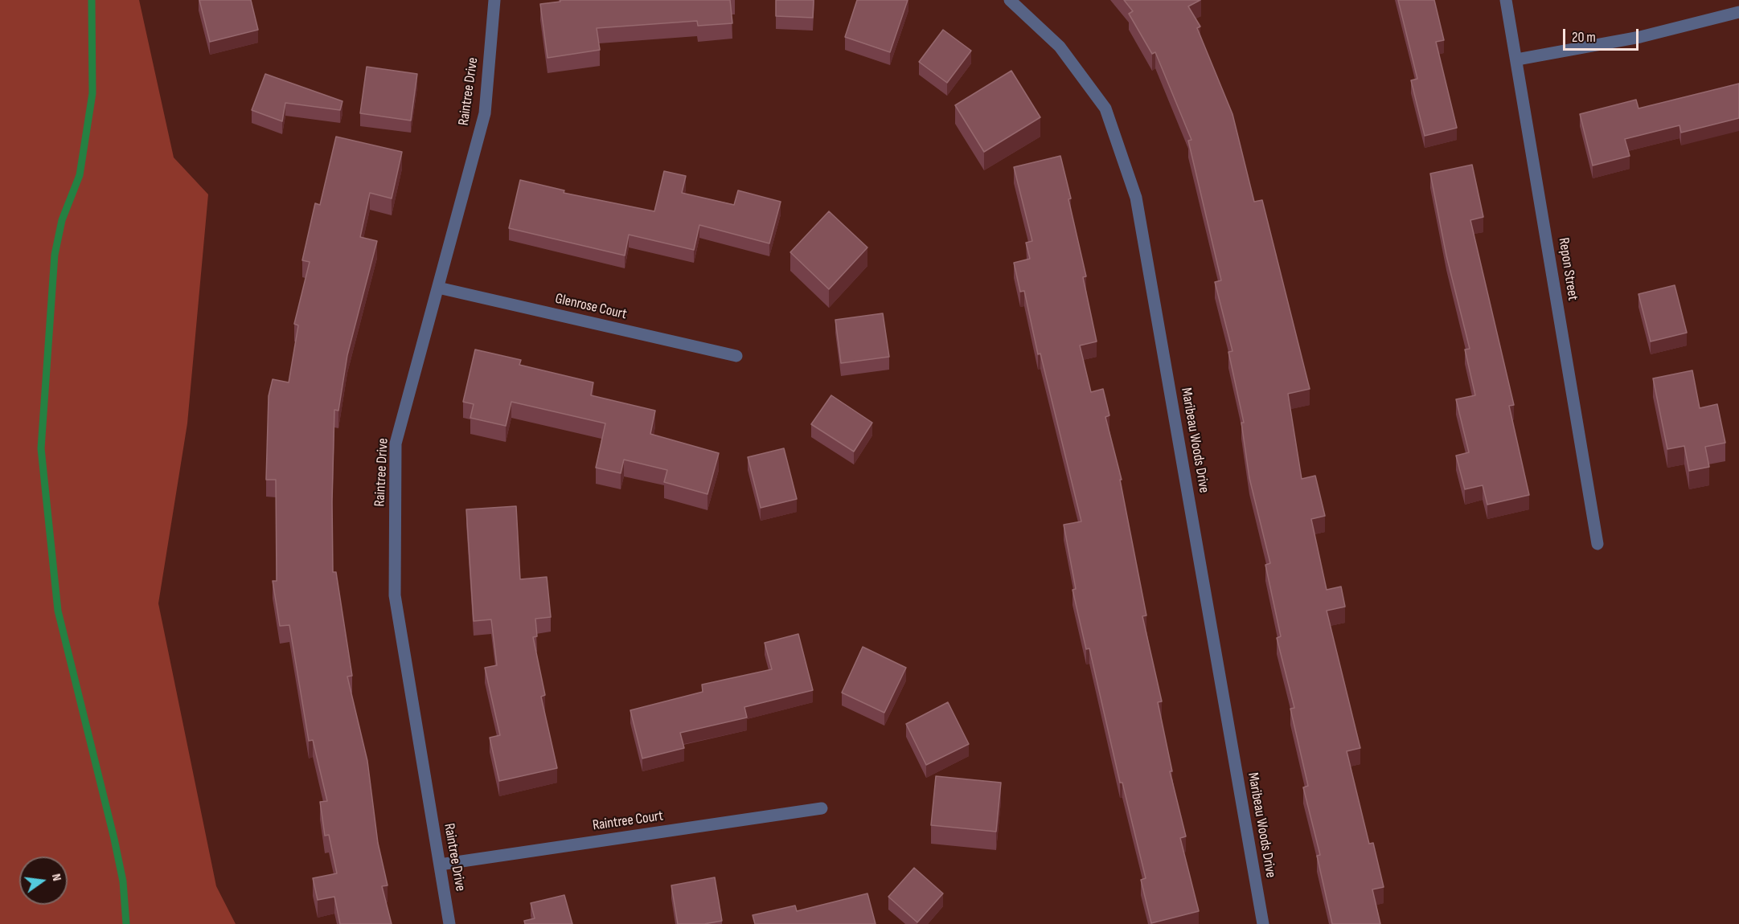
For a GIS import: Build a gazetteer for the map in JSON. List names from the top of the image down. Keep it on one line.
{"streets":{"street":["Raintree Drive","Repon Street","Glenrose Court","Maribeau Woods Drive","Raintree Court"]},"crossings":[["Raintree Drive","Glenrose Court"],["Raintree Drive","Raintree Court"]],"scale_bar":"20 m","north":"right"}
